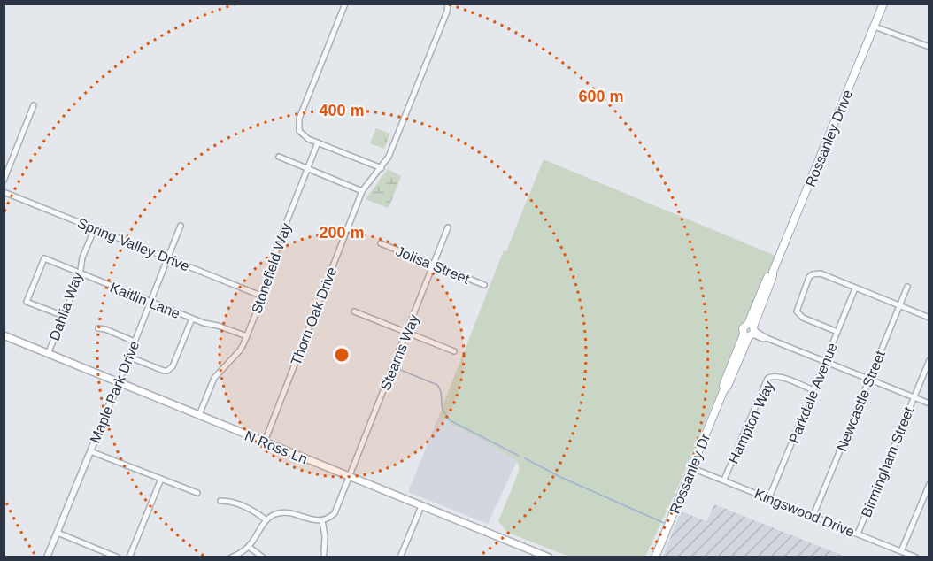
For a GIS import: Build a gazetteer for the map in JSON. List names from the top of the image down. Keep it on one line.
{"streets":{"main road":["Rossanley Drive","N Ross Ln","Rossanley Dr"],"street":["Spring Valley Drive","Jolisa Street","Stonefield Way","Kaitlin Lane","Dahlia Way","Thorn Oak Drive","Stearns Way","Maple Park Drive","Parkdale Avenue","Newcastle Street","Hampton Way","Birmingham Street","Kingswood Drive"]},"crossings":[["Rossanley Drive","Rossanley Dr"],["Spring Valley Drive","Stonefield Way"],["Spring Valley Drive","Dahlia Way"],["Spring Valley Drive","Maple Park Drive"],["Jolisa Street","Stearns Way"],["Stonefield Way","Kaitlin Lane"],["Stonefield Way","N Ross Ln"],["Kaitlin Lane","Dahlia Way"],["Kaitlin Lane","Maple Park Drive"],["Dahlia Way","N Ross Ln"],["Thorn Oak Drive","N Ross Ln"],["Stearns Way","N Ross Ln"],["Maple Park Drive","N Ross Ln"],["Parkdale Avenue","Hampton Way"],["Parkdale Avenue","Kingswood Drive"],["Newcastle Street","Kingswood Drive"],["Hampton Way","Kingswood Drive"],["Birmingham Street","Kingswood Drive"],["Rossanley Dr","Kingswood Drive"]],"rings":["600 m","400 m","200 m"]}
